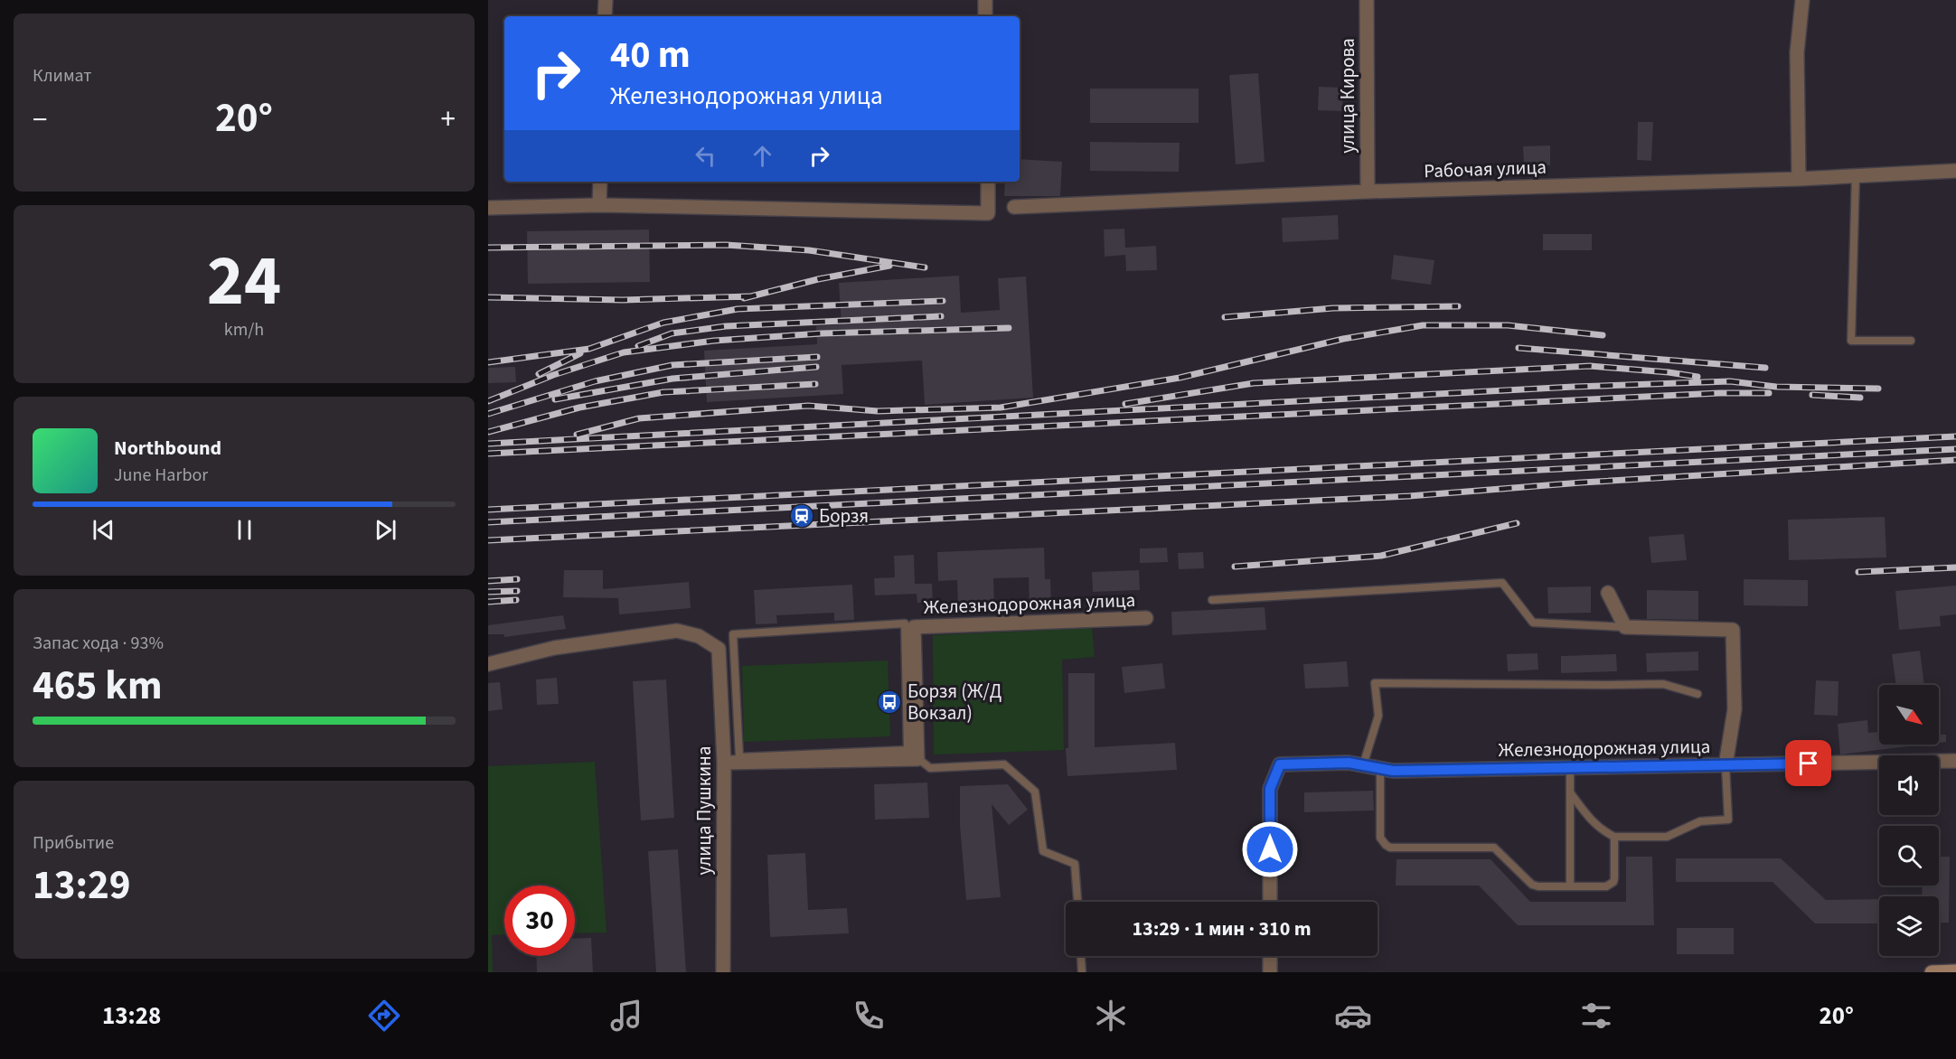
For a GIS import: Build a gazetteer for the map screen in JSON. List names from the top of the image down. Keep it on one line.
{"streets":{"street":["улица Кирова","Рабочая улица","Железнодорожная улица","улица Пушкина"]},"crossings":[["улица Кирова","Рабочая улица"]],"places":{"station":["Борзя"],"bus stop":["Борзя (Ж/Д Вокзал)"]},"north":"bottom right","page":{"tile":["Климат",["24","km/h"],["Запас хода · 93%","465 km"],["Прибытие","13:29"]],"turn":["40 m","Железнодорожная улица"],"heat":["−","20°","+"],"song":["Northbound","June Harbor"],"limit":"30","trip":"13:29 · 1 мин · 310 m","tabs":["13:28","20°"]}}
